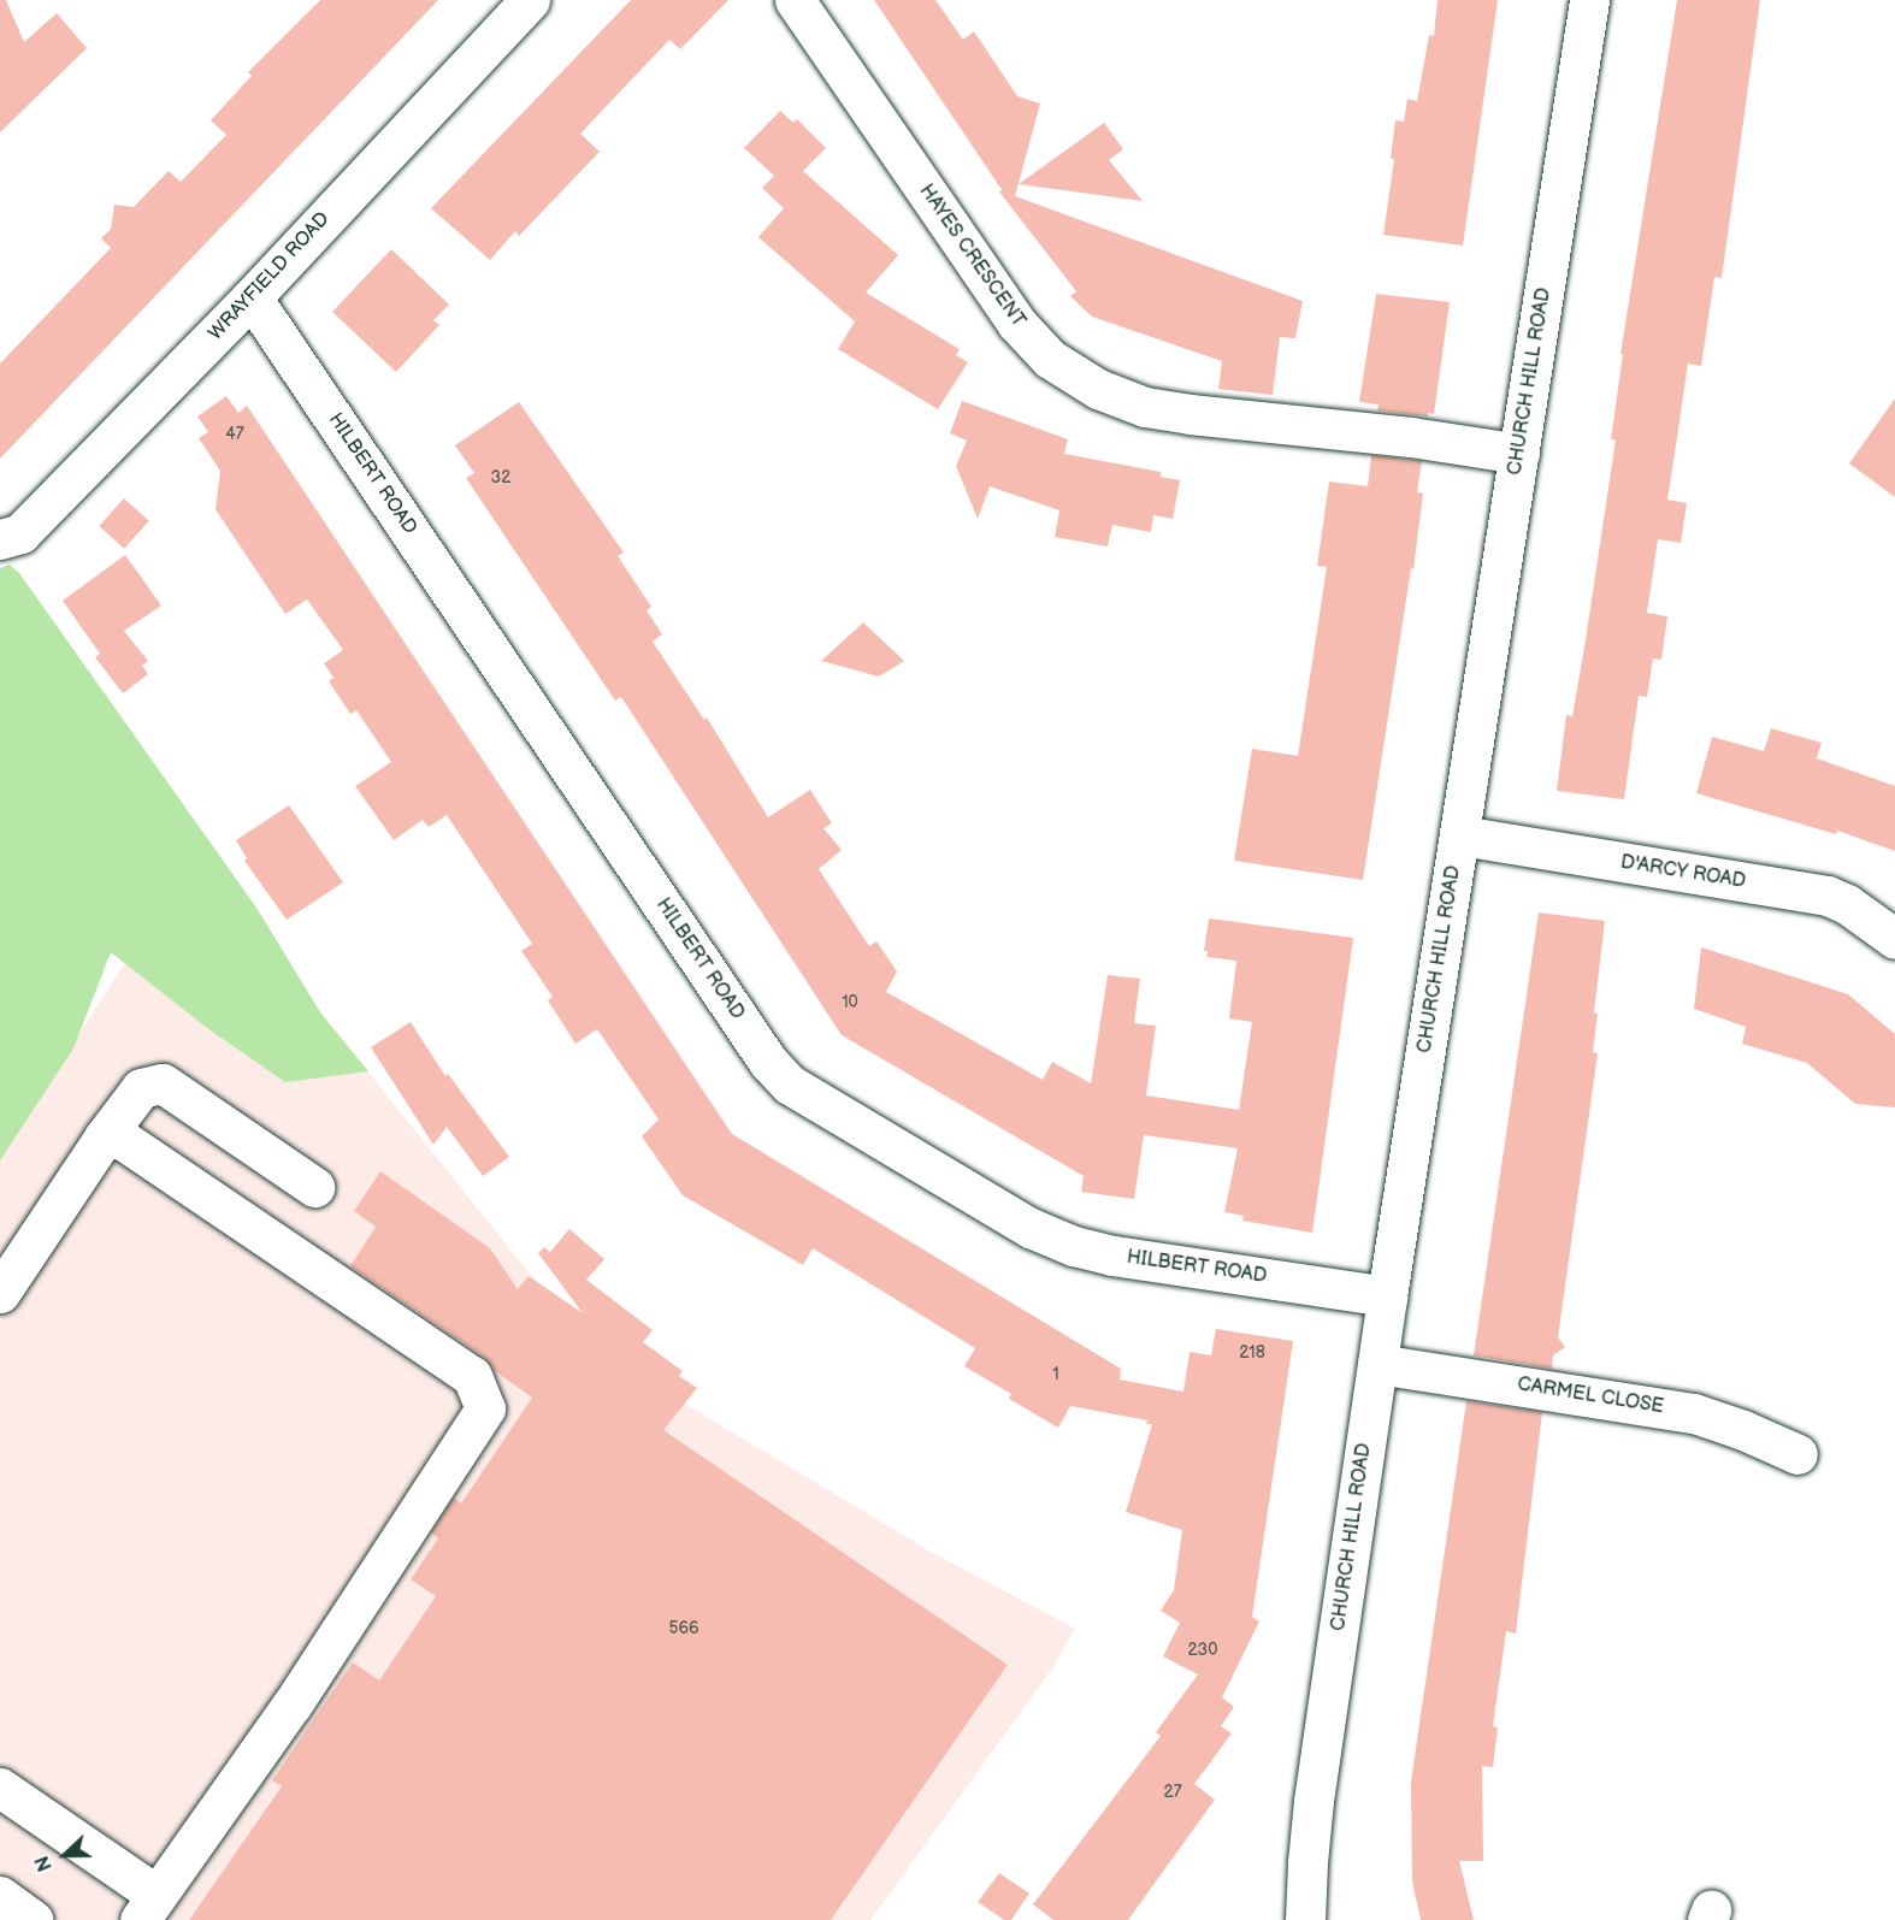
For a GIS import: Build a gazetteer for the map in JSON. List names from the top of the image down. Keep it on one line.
{"streets":{"street":["HAYES CRESCENT","WRAYFIELD ROAD","CHURCH HILL ROAD","HILBERT ROAD","D'ARCY ROAD","CARMEL CLOSE"]},"crossings":[["HAYES CRESCENT","CHURCH HILL ROAD"],["WRAYFIELD ROAD","HILBERT ROAD"],["CHURCH HILL ROAD","HILBERT ROAD"],["CHURCH HILL ROAD","D'ARCY ROAD"],["CHURCH HILL ROAD","CARMEL CLOSE"]],"house_numbers":["47","32","10","218","1","566","230","27"],"north":"left"}
